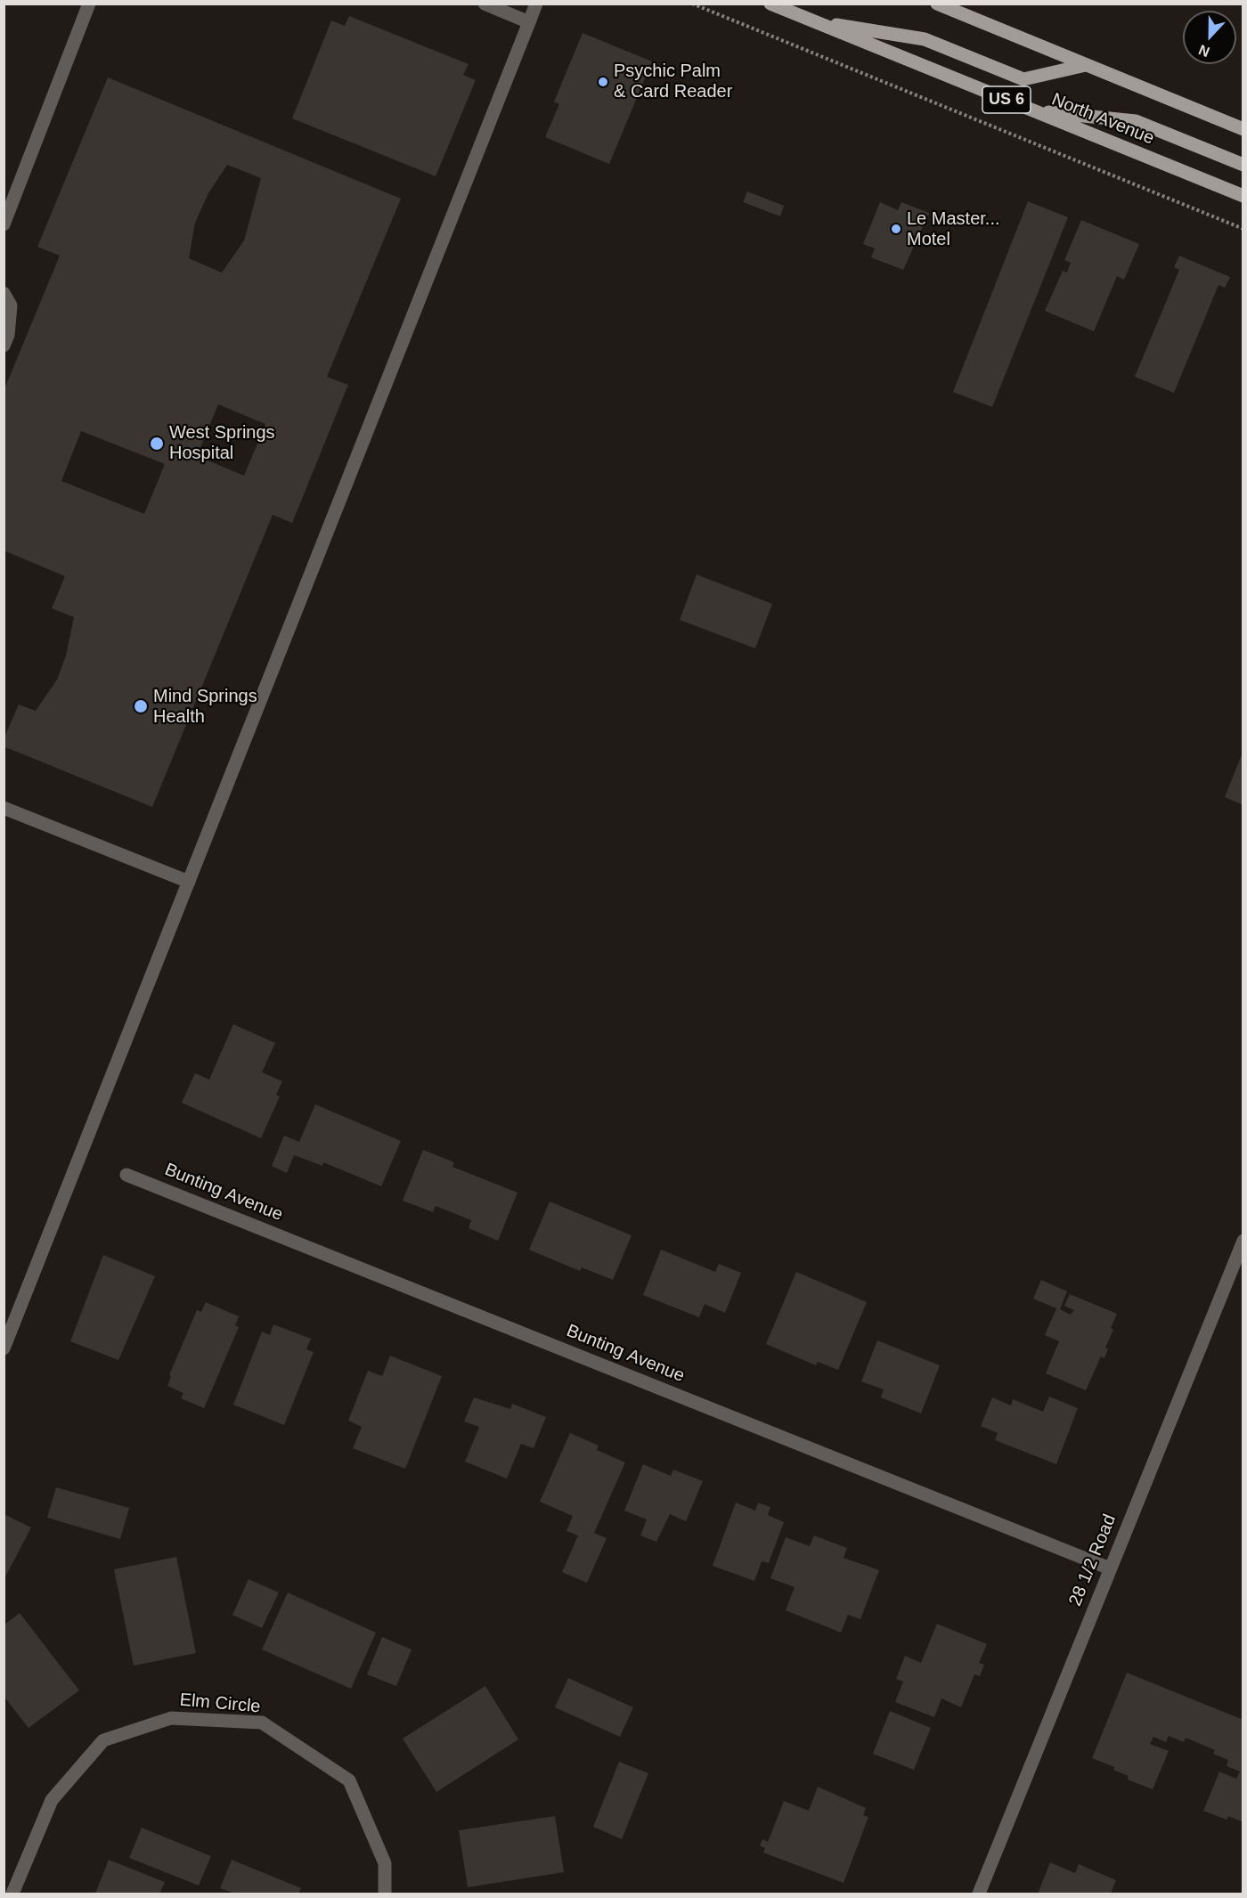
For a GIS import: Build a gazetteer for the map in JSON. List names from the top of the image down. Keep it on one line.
{"streets":{"main road":["US 6","North Avenue"],"street":["Bunting Avenue","28 1/2 Road","Elm Circle"]},"crossings":[["Bunting Avenue","28 1/2 Road"]],"places":["Psychic Palm & Card Reader","Le Master... Motel","West Springs Hospital","Mind Springs Health"],"north":"bottom"}
